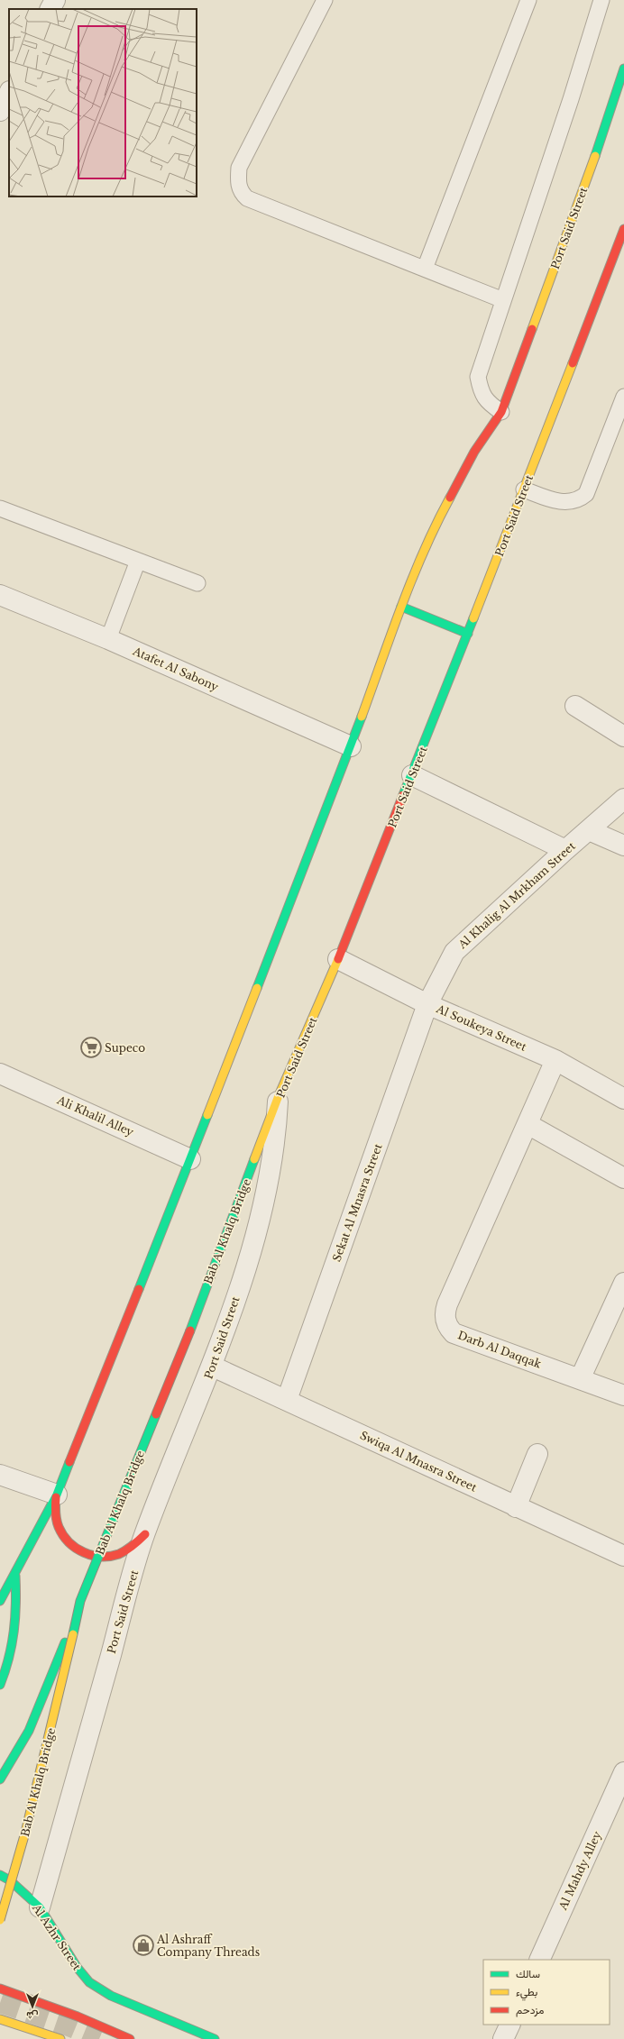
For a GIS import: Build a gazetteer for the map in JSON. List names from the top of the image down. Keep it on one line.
{"streets":{"main road":["Port Said Street","Bab Al Khalq Bridge","Al Azhr Street"],"street":["Atafet Al Sabony","Al Khalig Al Mrkham Street","Al Soukeya Street","Ali Khalil Alley","Sekat Al Mnasra Street","Darb Al Daqqak","Swiqa Al Mnasra Street","Al Mahdy Alley"]},"crossings":[["Port Said Street","Atafet Al Sabony"],["Port Said Street","Al Soukeya Street"],["Port Said Street","Ali Khalil Alley"],["Port Said Street","Bab Al Khalq Bridge"],["Port Said Street","Swiqa Al Mnasra Street"],["Port Said Street","Al Azhr Street"],["Al Khalig Al Mrkham Street","Al Soukeya Street"],["Al Khalig Al Mrkham Street","Sekat Al Mnasra Street"],["Al Soukeya Street","Sekat Al Mnasra Street"],["Al Soukeya Street","Darb Al Daqqak"],["Sekat Al Mnasra Street","Swiqa Al Mnasra Street"]],"places":{"supermarket":["Supeco"],"shop":["Al Ashraff Company Threads"]},"legend":["سالك","بطيء","مزدحم"],"north":"bottom"}
